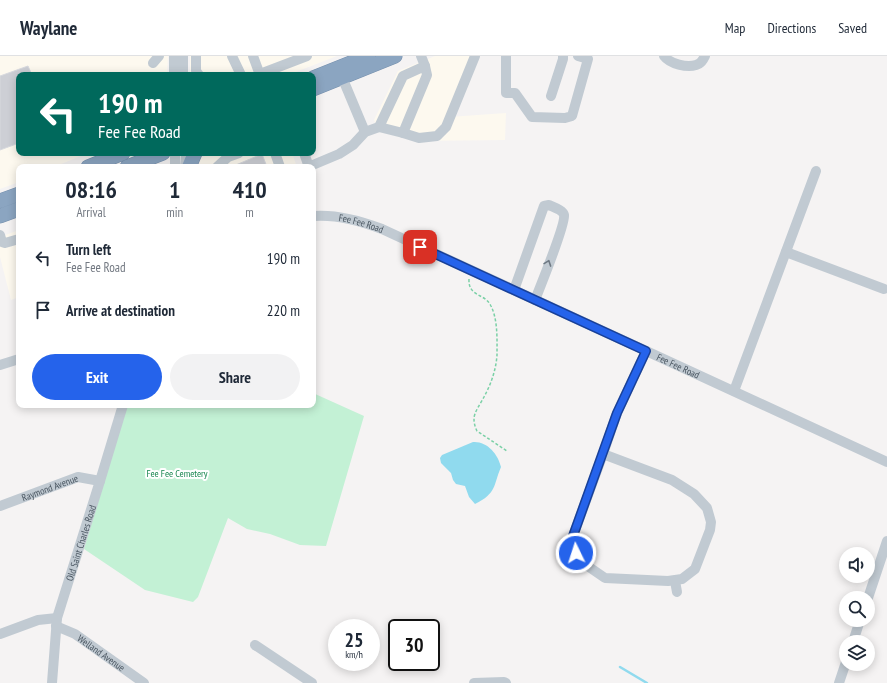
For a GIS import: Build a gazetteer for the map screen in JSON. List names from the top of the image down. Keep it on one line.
{"streets":{"street":["Fee Fee Road","Raymond Avenue","Old Saint Charles Road","Welland Avenue"]},"crossings":[["Raymond Avenue","Old Saint Charles Road"],["Old Saint Charles Road","Welland Avenue"]],"parks":["Fee Fee Cemetery"],"page":{"header":"Waylane","nav":["Map","Directions","Saved"],"turn":["190 m","Fee Fee Road"],"eta":["08:16","Arrival","1","min","410","m"],"list":[{"name":"Turn left","note":"Fee Fee Road","value":"190 m"},{"name":"Arrive at destination","value":"220 m"}],"buttons":["Exit","Share"],"speed":"25 km/h","limit":"30"}}
